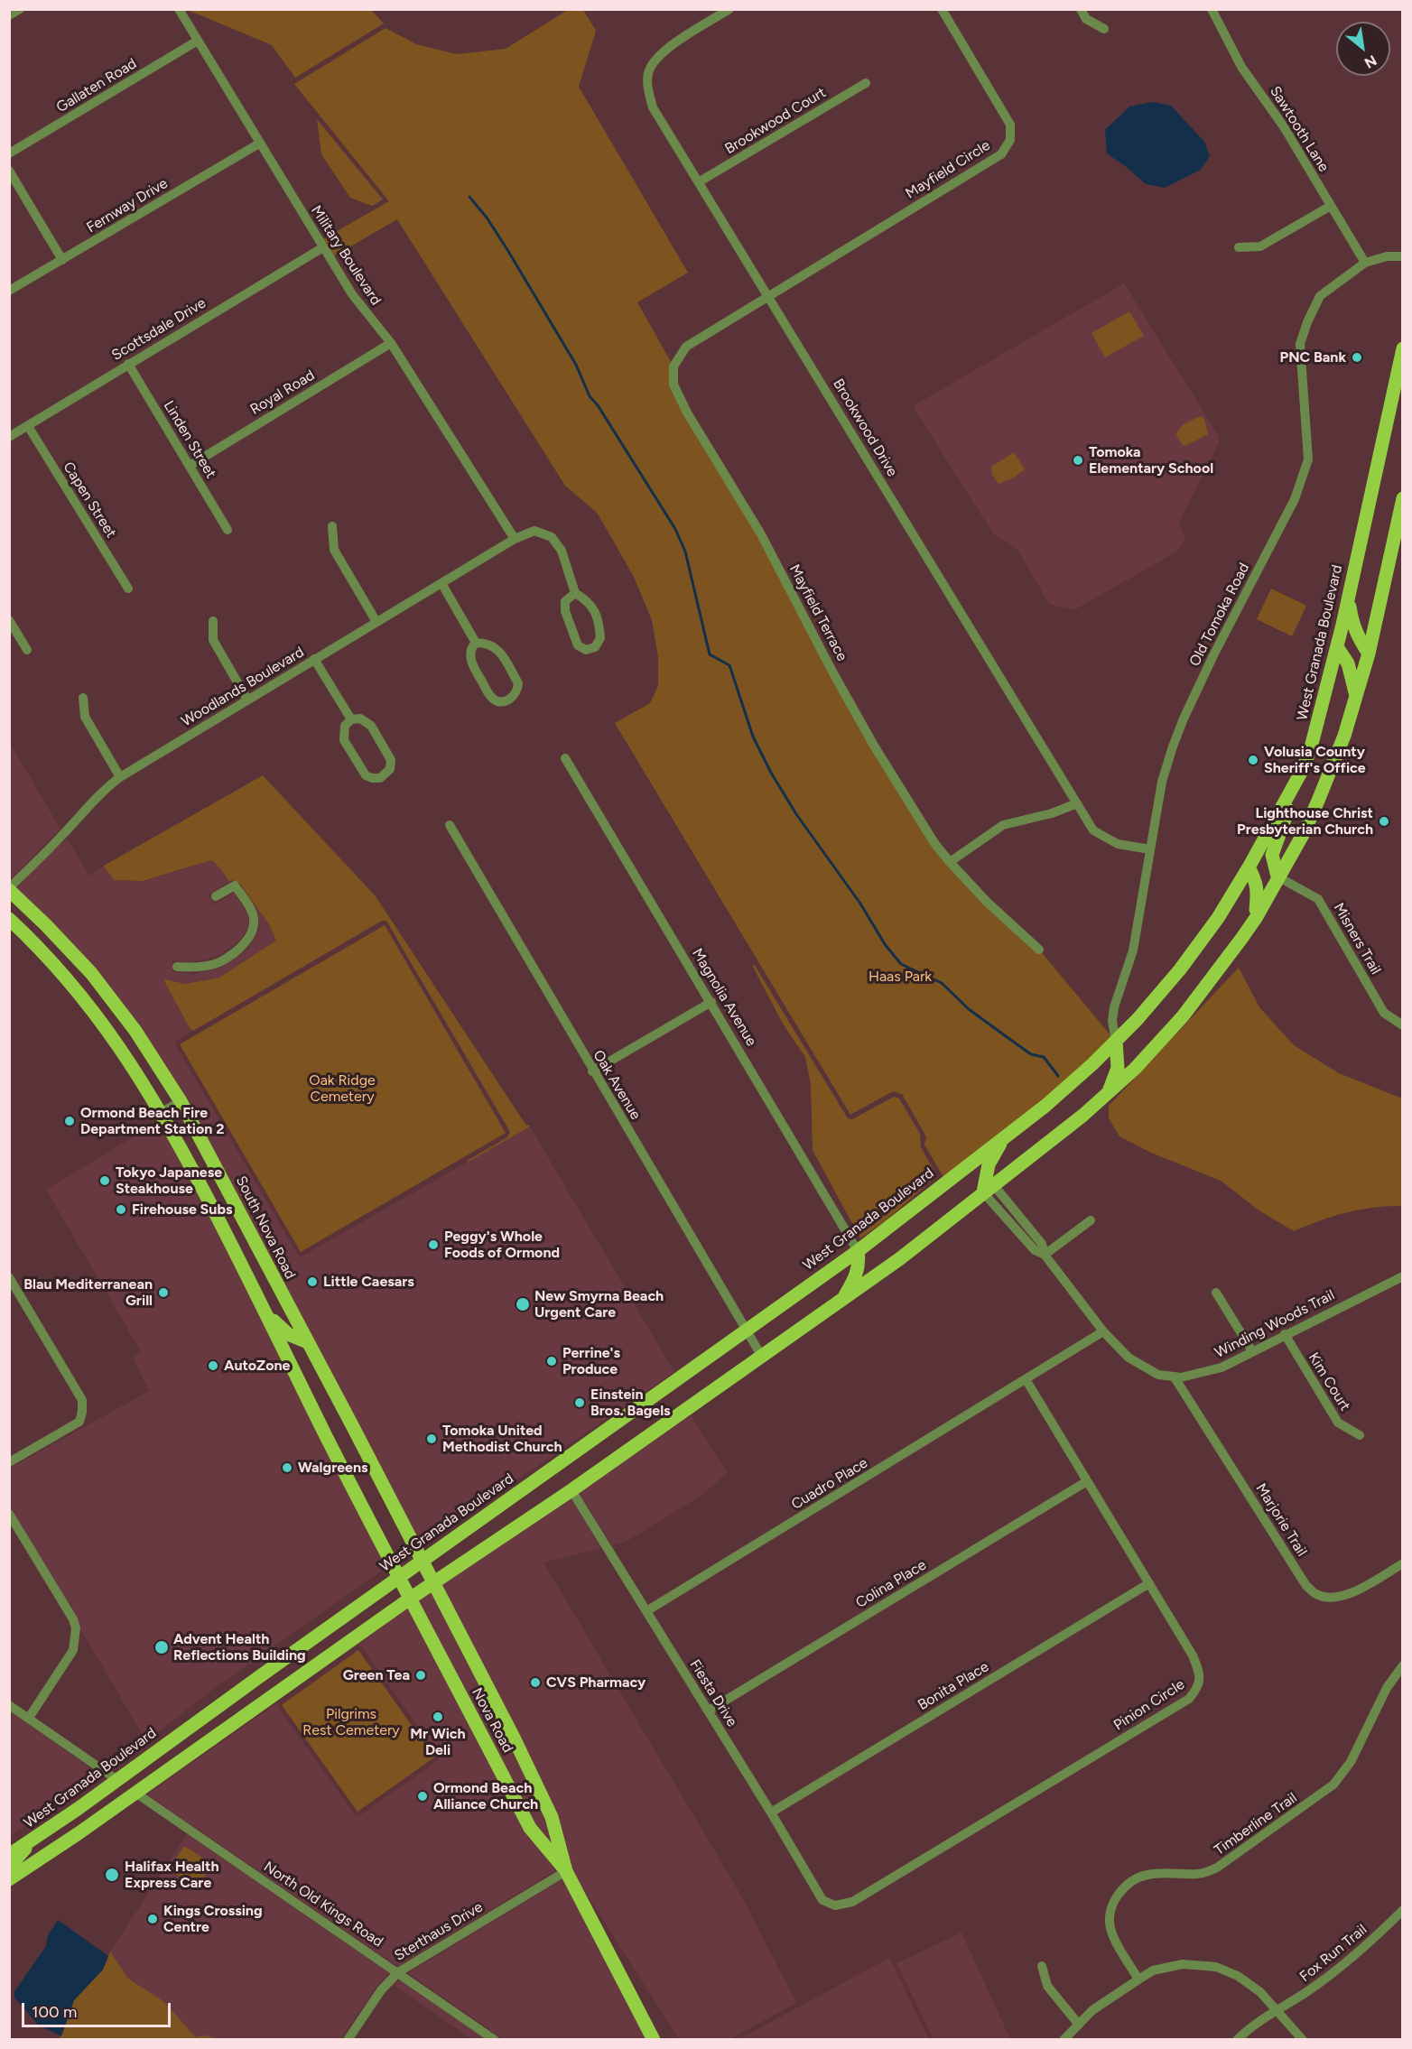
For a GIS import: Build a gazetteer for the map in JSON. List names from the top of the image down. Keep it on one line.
{"streets":{"main road":["West Granada Boulevard","South Nova Road","Nova Road"],"street":["Gallaten Road","Brookwood Court","Sawtooth Lane","Mayfield Circle","Fernway Drive","Military Boulevard","Scottsdale Drive","Royal Road","Brookwood Drive","Linden Street","Capen Street","Mayfield Terrace","Old Tomoka Road","Woodlands Boulevard","Misners Trail","Magnolia Avenue","Oak Avenue","Winding Woods Trail","Kim Court","Cuadro Place","Marjorie Trail","Colina Place","Bonita Place","Fiesta Drive","Pinion Circle","Timberline Trail","North Old Kings Road","Sterthaus Drive","Fox Run Trail"]},"crossings":[["Gallaten Road","Military Boulevard"],["Brookwood Court","Brookwood Drive"],["Sawtooth Lane","Old Tomoka Road"],["Mayfield Circle","Brookwood Drive"],["Mayfield Circle","Mayfield Terrace"],["Fernway Drive","Military Boulevard"],["Military Boulevard","Scottsdale Drive"],["Military Boulevard","Royal Road"],["Military Boulevard","Woodlands Boulevard"],["Scottsdale Drive","Linden Street"],["Scottsdale Drive","Capen Street"],["Royal Road","Linden Street"],["Brookwood Drive","Mayfield Terrace"],["Brookwood Drive","Old Tomoka Road"],["Old Tomoka Road","West Granada Boulevard"],["West Granada Boulevard","Magnolia Avenue"],["West Granada Boulevard","Oak Avenue"],["West Granada Boulevard","South Nova Road"],["West Granada Boulevard","Nova Road"],["Woodlands Boulevard","South Nova Road"],["South Nova Road","Nova Road"],["Winding Woods Trail","Kim Court"],["Winding Woods Trail","Cuadro Place"],["Winding Woods Trail","Marjorie Trail"],["Cuadro Place","Fiesta Drive"],["Cuadro Place","Pinion Circle"],["Colina Place","Fiesta Drive"],["Colina Place","Pinion Circle"],["Bonita Place","Fiesta Drive"],["Bonita Place","Pinion Circle"],["Fiesta Drive","Pinion Circle"],["Nova Road","Sterthaus Drive"],["North Old Kings Road","Sterthaus Drive"]],"parks":["Haas Park","Oak Ridge Cemetery","Pilgrims Rest Cemetery"],"places":["PNC Bank","Tomoka Elementary School","Volusia County Sheriff's Office","Lighthouse Christ Presbyterian Church","Ormond Beach Fire Department Station 2","Tokyo Japanese Steakhouse","Firehouse Subs","Peggy's Whole Foods of Ormond","Little Caesars","Blau Mediterranean Grill","New Smyrna Beach Urgent Care","Perrine's Produce","AutoZone","Einstein Bros. Bagels","Tomoka United Methodist Church","Walgreens","Advent Health Reflections Building","Green Tea","CVS Pharmacy","Mr Wich Deli","Ormond Beach Alliance Church","Halifax Health Express Care","Kings Crossing Centre"],"scale_bar":"100 m","north":"bottom right"}
